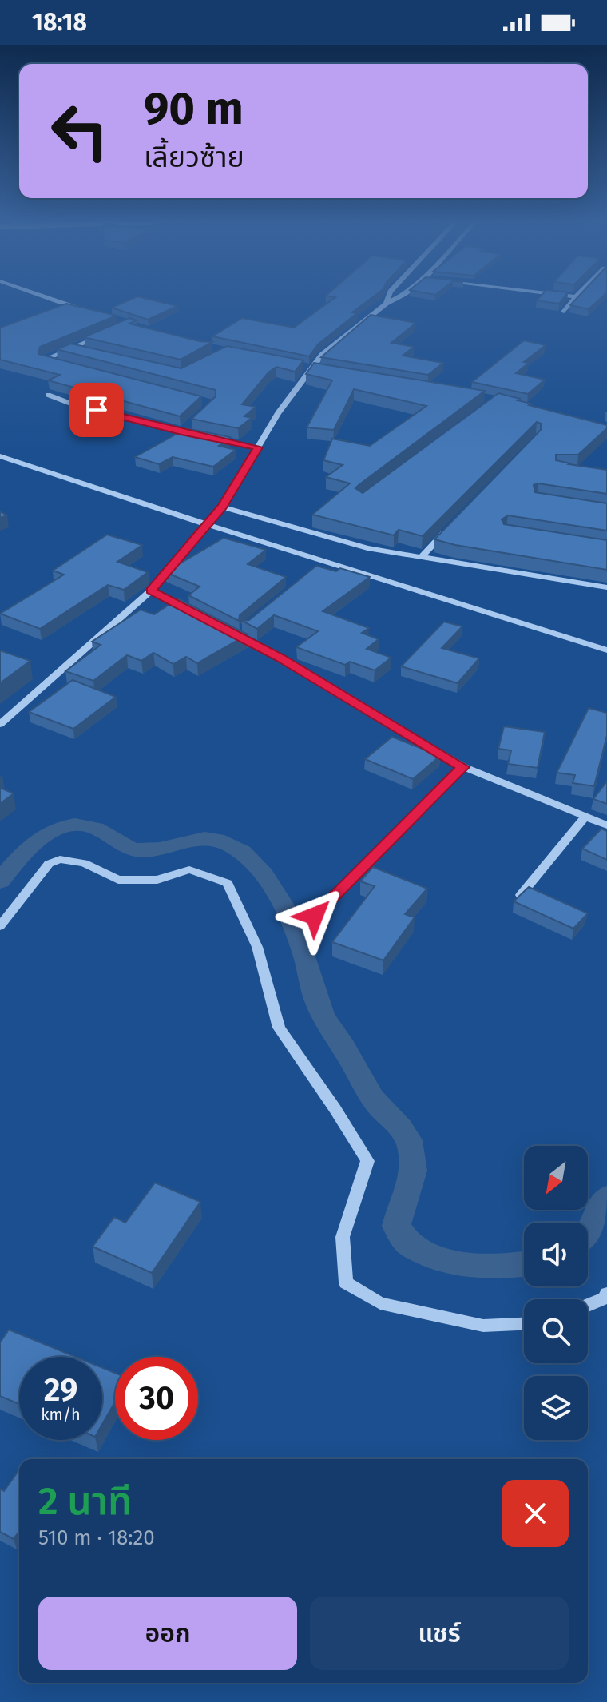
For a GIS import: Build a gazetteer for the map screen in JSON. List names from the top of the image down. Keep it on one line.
{"north":"bottom left","page":{"status":"18:18","turn":["90 m","เลี้ยวซ้าย"],"speed":"29 km/h","limit":"30","heading":["2 นาที","510 m · 18:20"],"buttons":["ออก","แชร์"]}}
